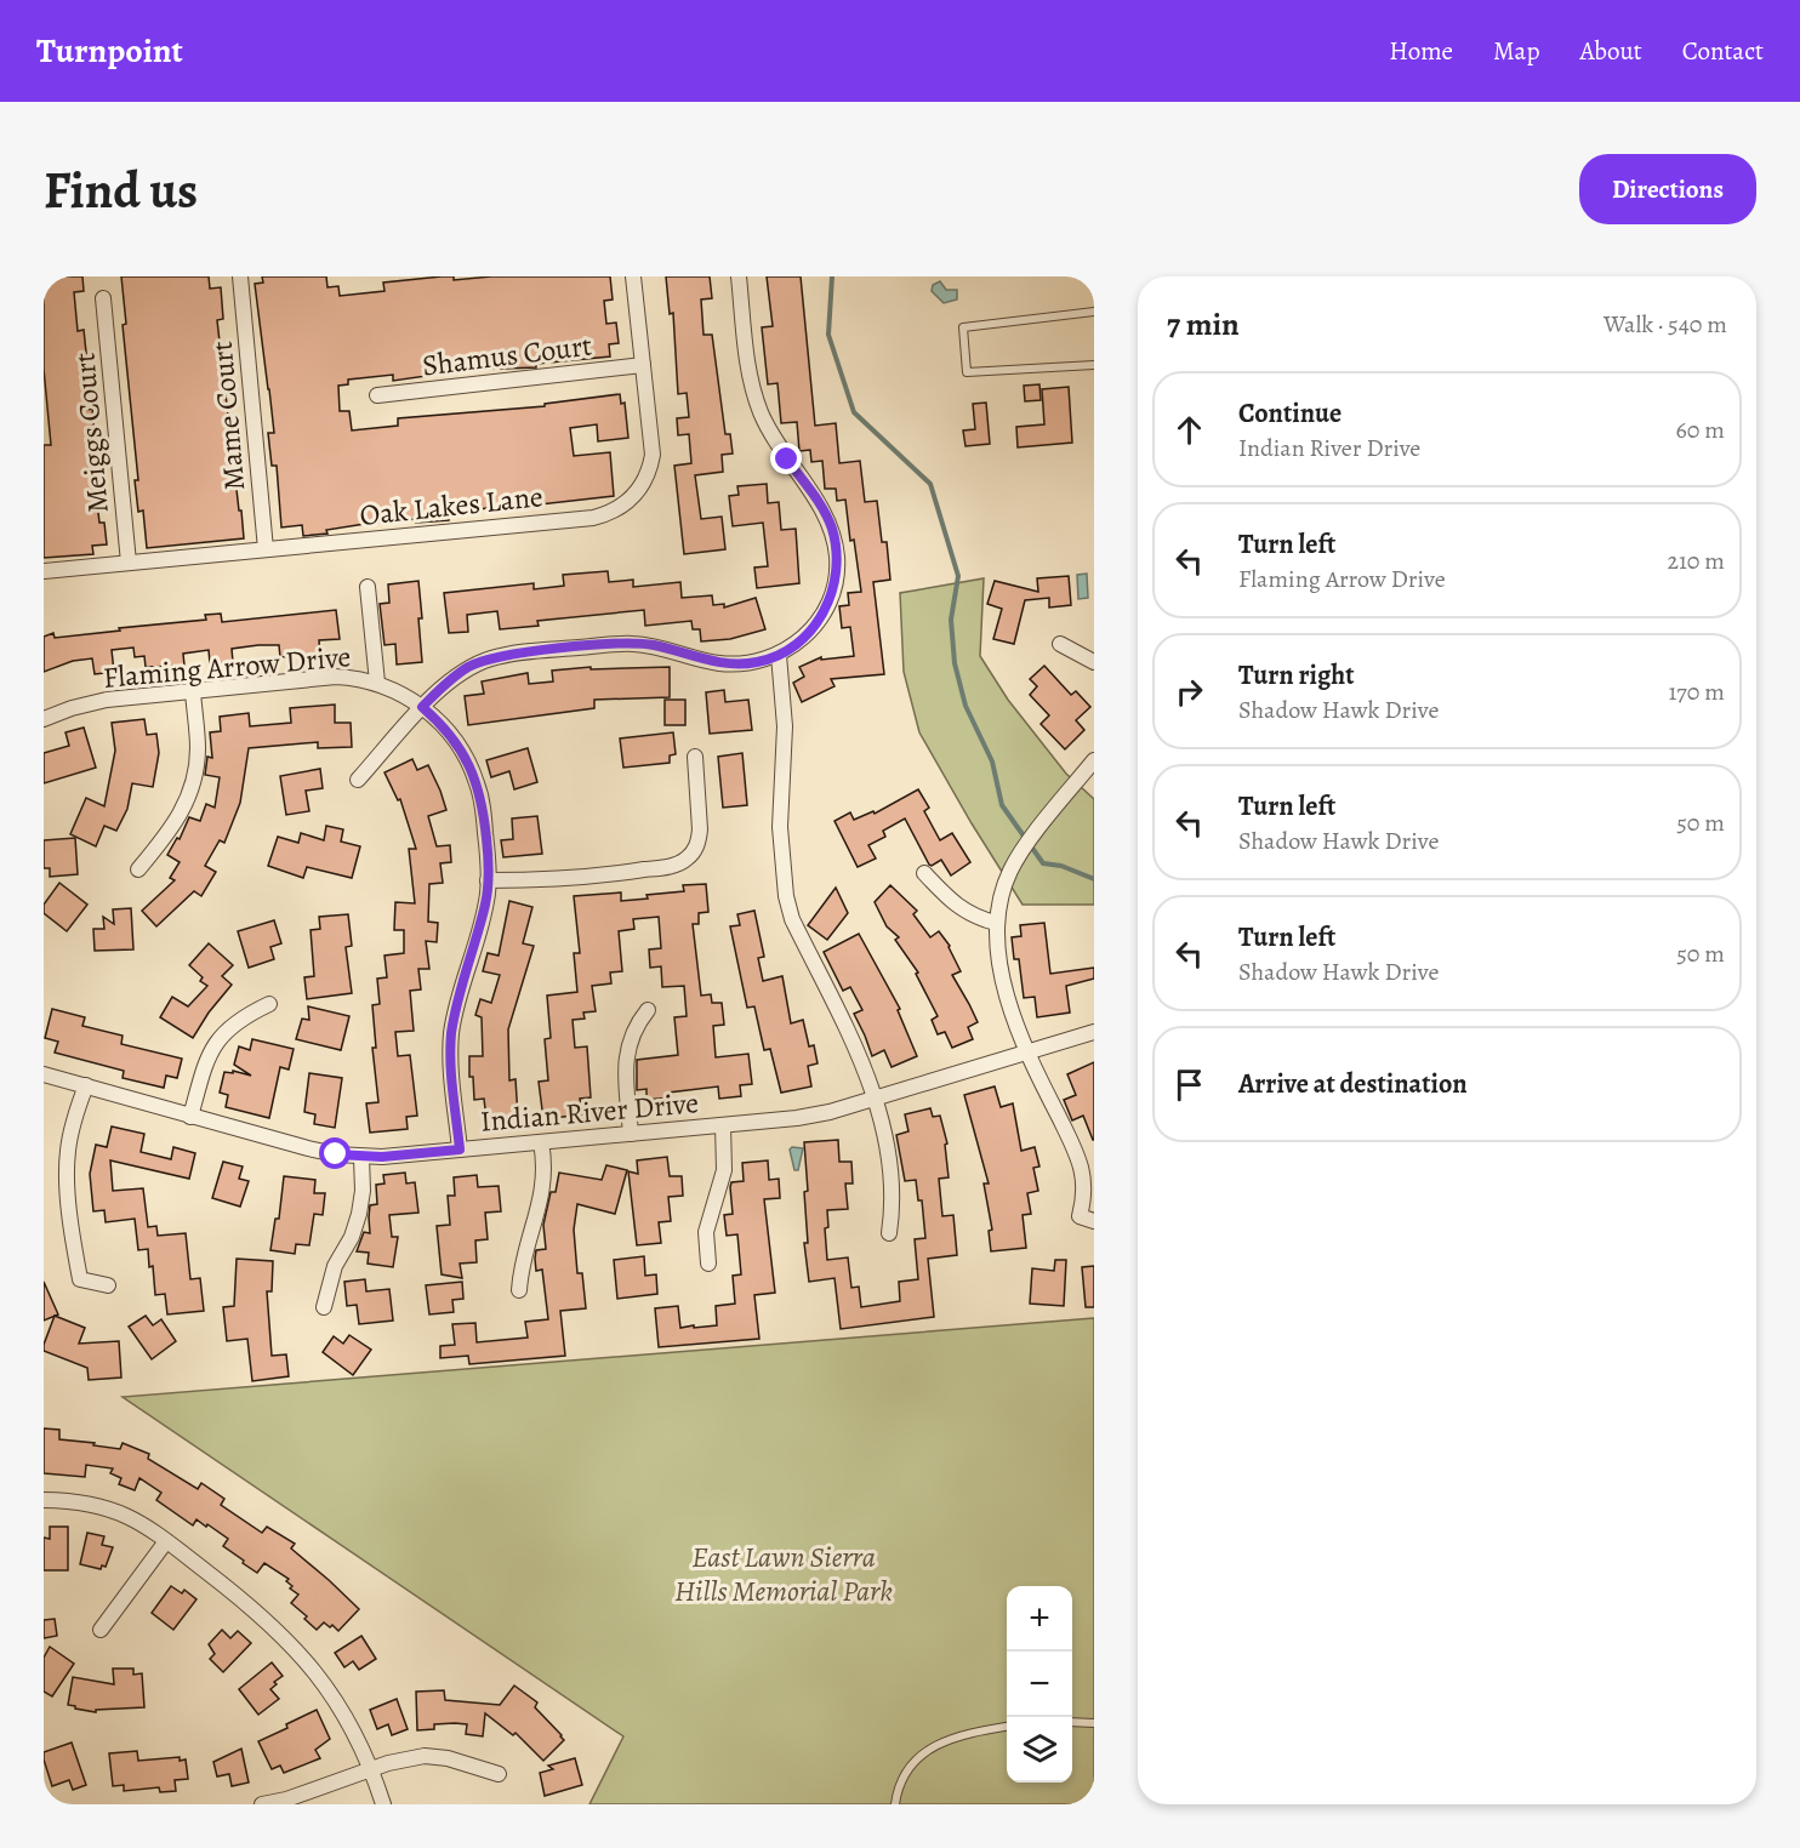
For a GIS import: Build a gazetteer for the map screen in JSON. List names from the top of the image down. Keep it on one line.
{"streets":{"street":["Shamus Court","Mame Court","Meiggs Court","Oak Lakes Lane","Flaming Arrow Drive","Indian River Drive"]},"crossings":[["Shamus Court","Oak Lakes Lane"],["Mame Court","Oak Lakes Lane"],["Meiggs Court","Oak Lakes Lane"],["Flaming Arrow Drive","Indian River Drive"]],"parks":["East Lawn Sierra Hills Memorial Park"],"page":{"header":"Turnpoint","nav":["Home","Map","About","Contact"],"buttons":"Directions","title":"Find us","heading":["7 min","Walk · 540 m"],"list":[["Continue","Indian River Drive","60 m"],["Turn left","Flaming Arrow Drive","210 m"],["Turn right","Shadow Hawk Drive","170 m"],["Turn left","Shadow Hawk Drive","50 m"],["Turn left","Shadow Hawk Drive","50 m"],"Arrive at destination"],"map_buttons":["+","−"]}}
